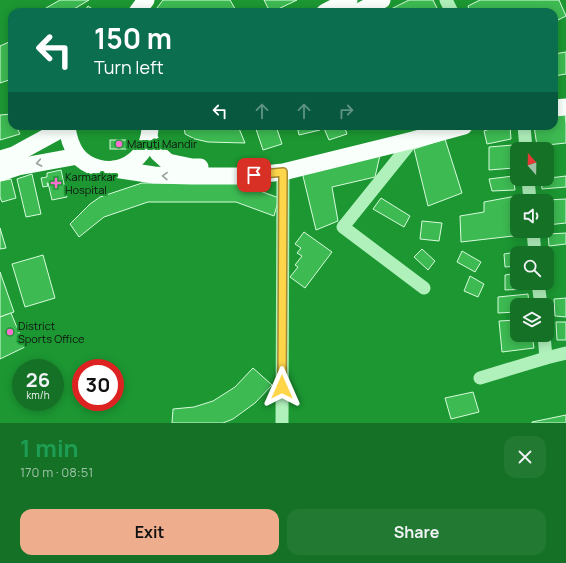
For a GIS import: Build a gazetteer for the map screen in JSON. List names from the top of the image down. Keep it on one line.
{"places":{"other":["Maruti Mandir","District Sports Office"],"health":["Karmarkar Hospital"]},"north":"top","page":{"turn":["150 m","Turn left"],"speed":"26 km/h","limit":"30","heading":["1 min","170 m · 08:51"],"buttons":["Exit","Share"]}}
